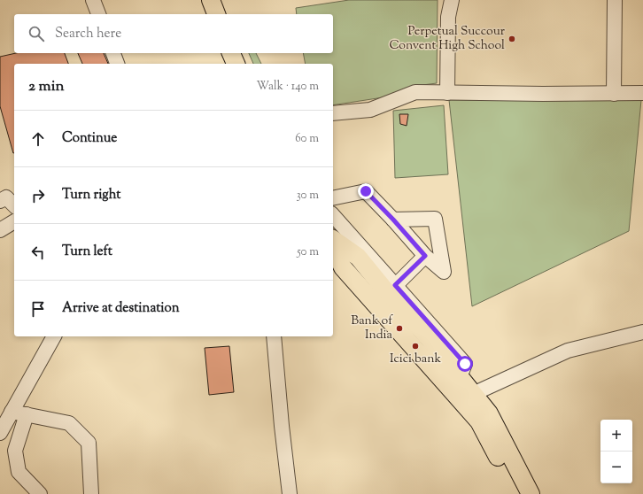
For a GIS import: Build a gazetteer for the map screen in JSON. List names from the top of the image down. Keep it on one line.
{"places":["Perpetual Succour Convent High School","Bank of India","Icici bank"],"page":{"search":"Search here","heading":["2 min","Walk · 140 m"],"list":[["Continue","60 m"],["Turn right","30 m"],["Turn left","50 m"],"Arrive at destination"],"map_buttons":["+","−"]}}
